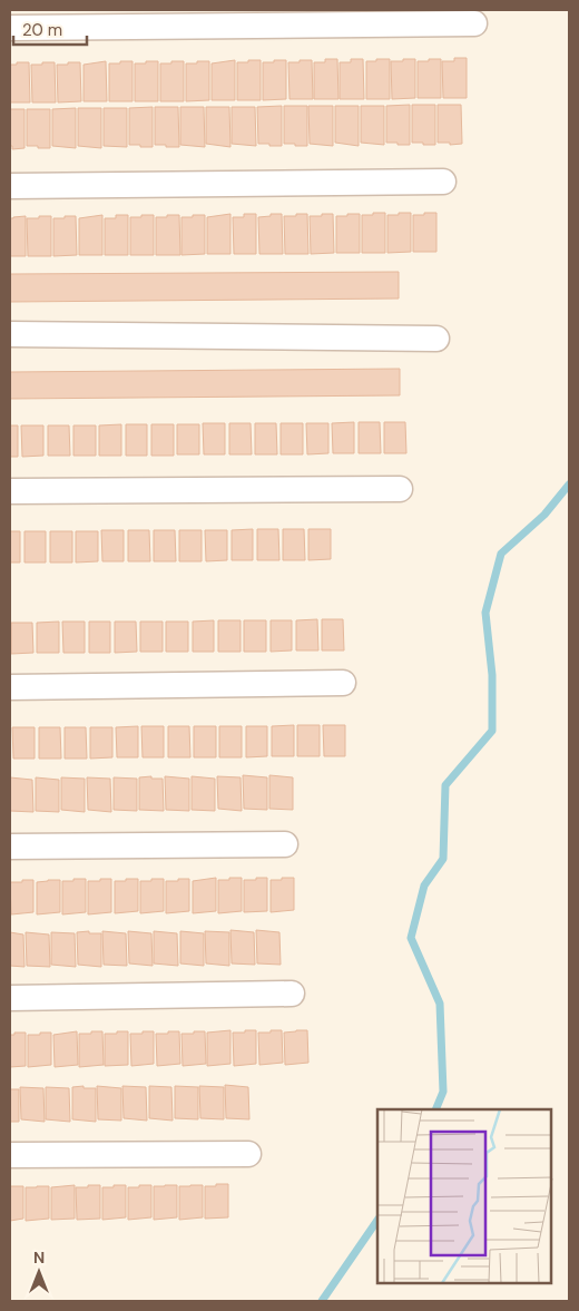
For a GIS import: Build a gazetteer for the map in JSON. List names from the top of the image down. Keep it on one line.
{"scale_bar":"20 m","north":"top"}
